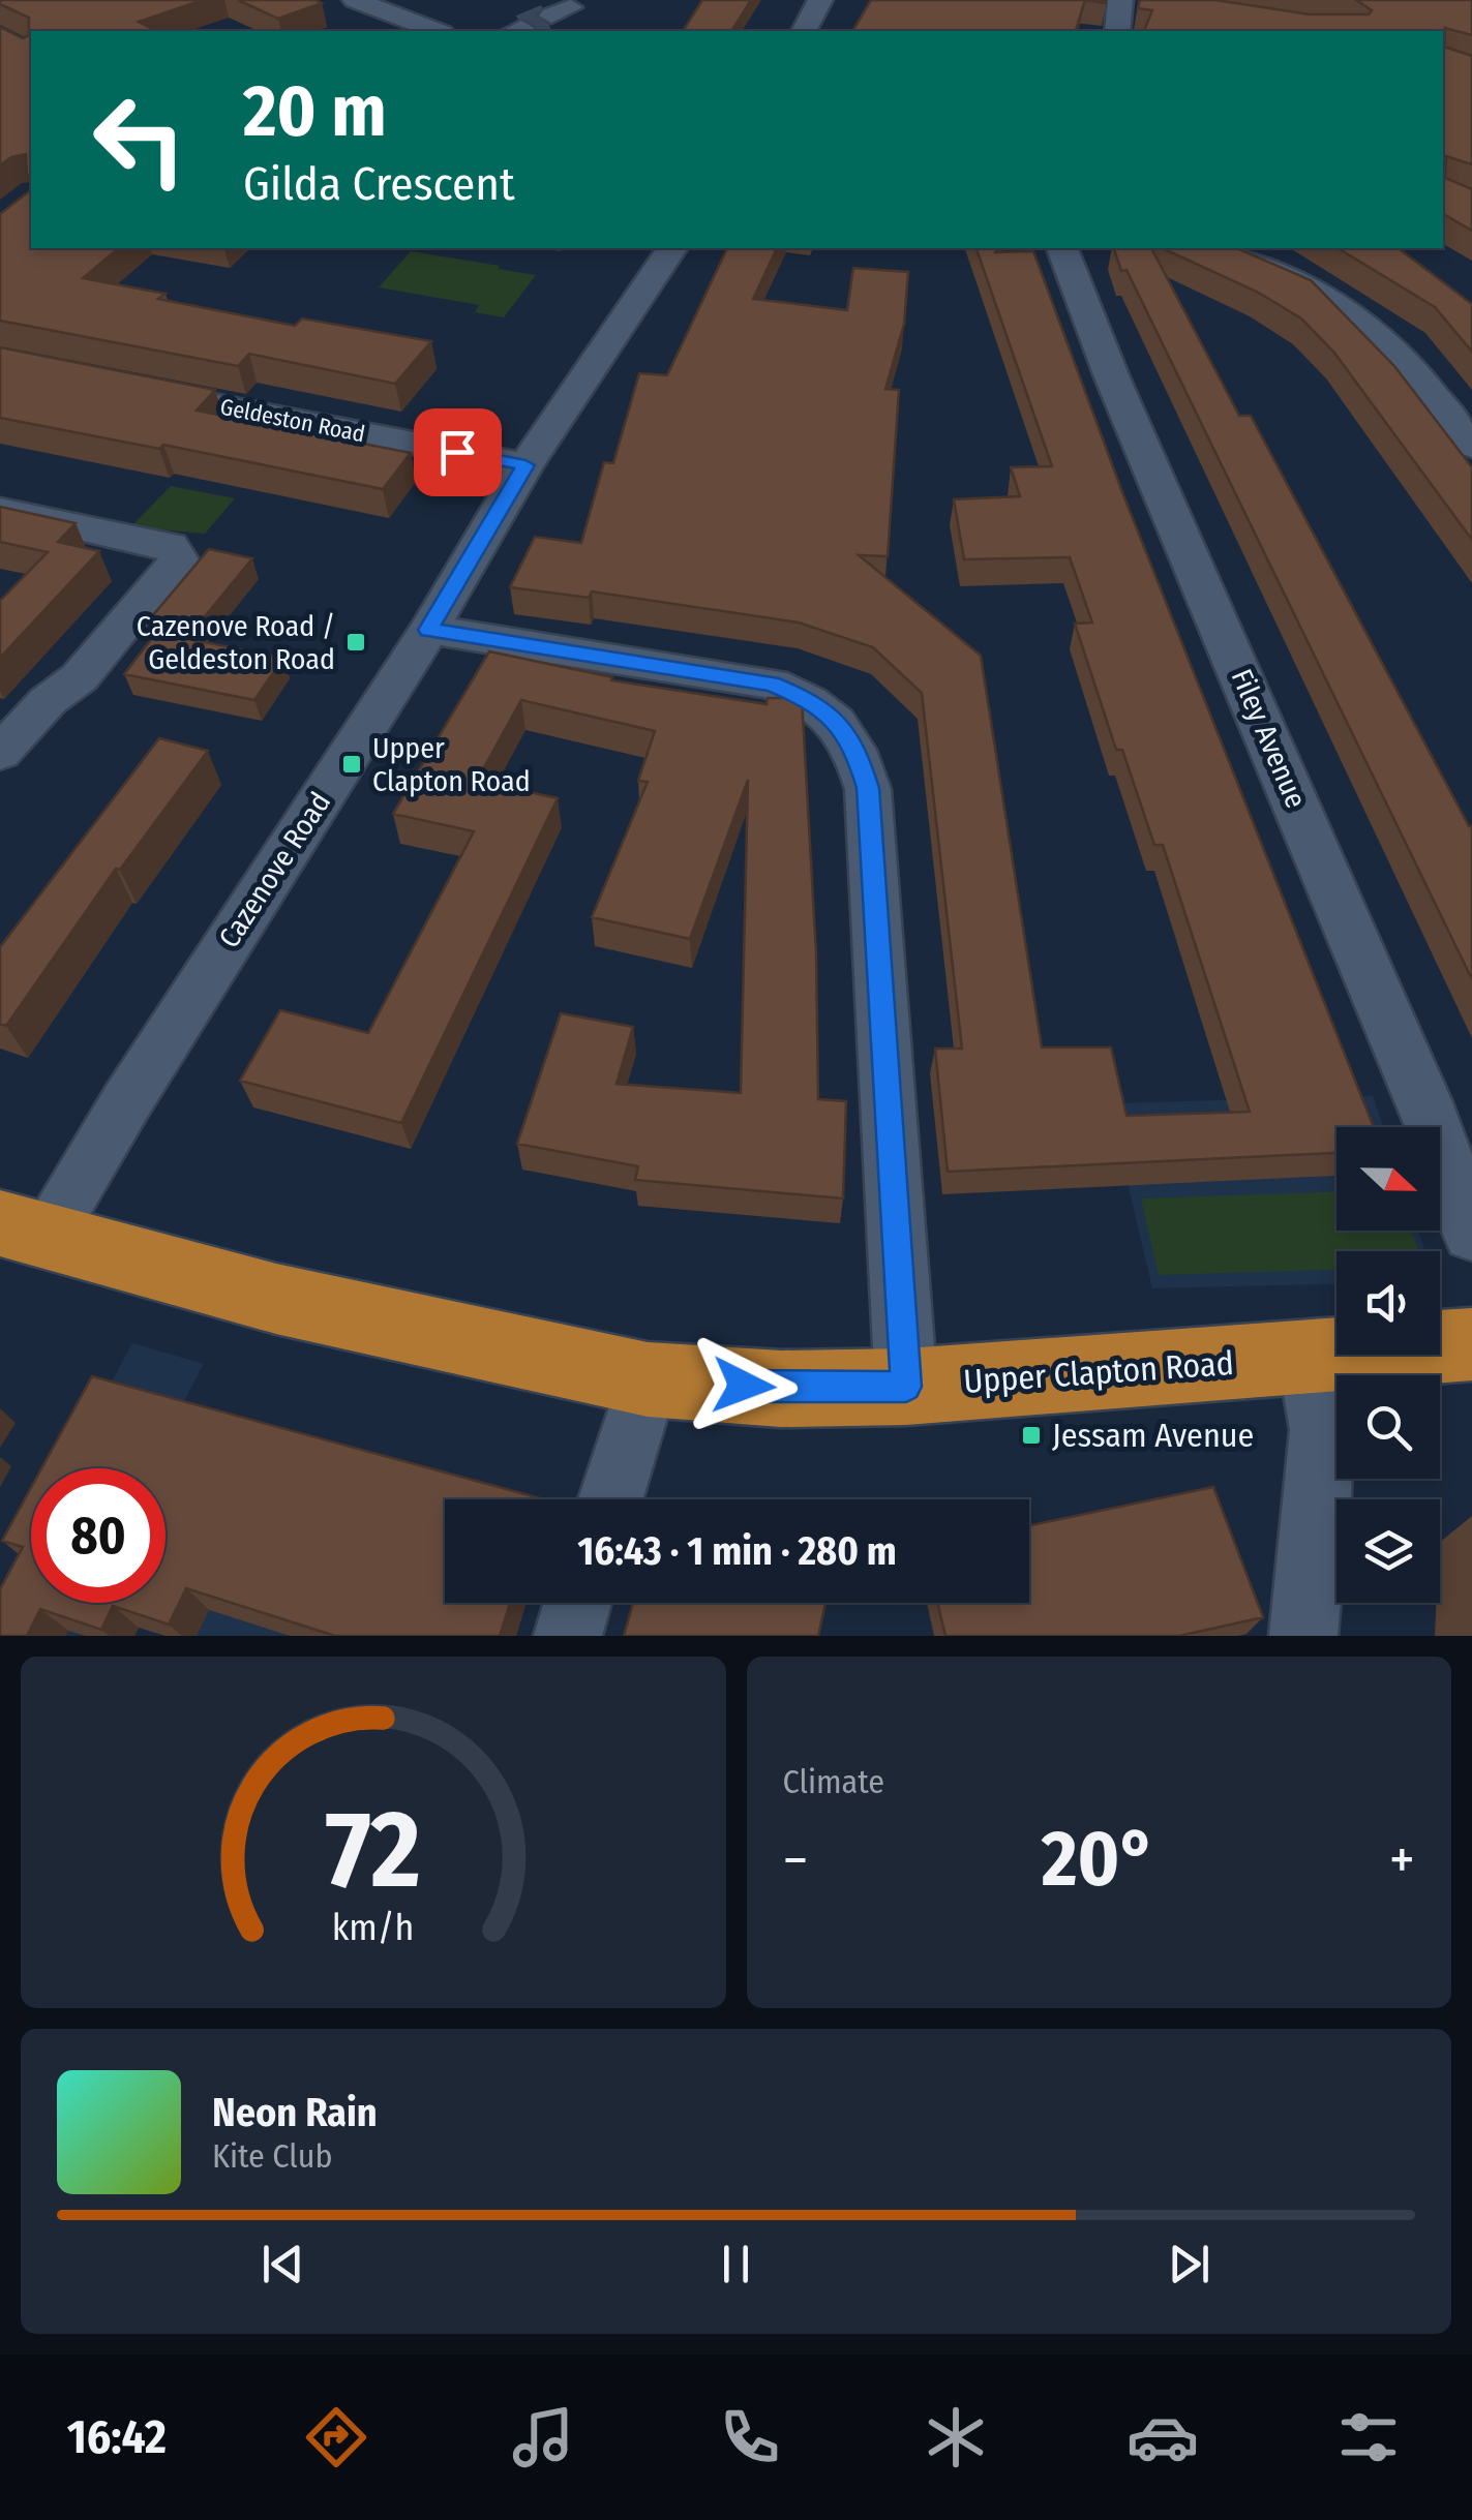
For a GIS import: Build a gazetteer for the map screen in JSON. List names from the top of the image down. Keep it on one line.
{"streets":{"highway":["Upper Clapton Road"],"street":["Geldeston Road","Filey Avenue","Cazenove Road"]},"crossings":[["Geldeston Road","Cazenove Road"],["Cazenove Road","Upper Clapton Road"]],"places":{"transit":["Cazenove Road / Geldeston Road","Upper Clapton Road","Jessam Avenue"]},"north":"right","page":{"turn":["20 m","Gilda Crescent"],"limit":"80","trip":"16:43 · 1 min · 280 m","tile":"Climate","heat":["−","20°","+"],"song":["Neon Rain","Kite Club"],"tabs":"16:42","gauge":["72","km/h"]}}
